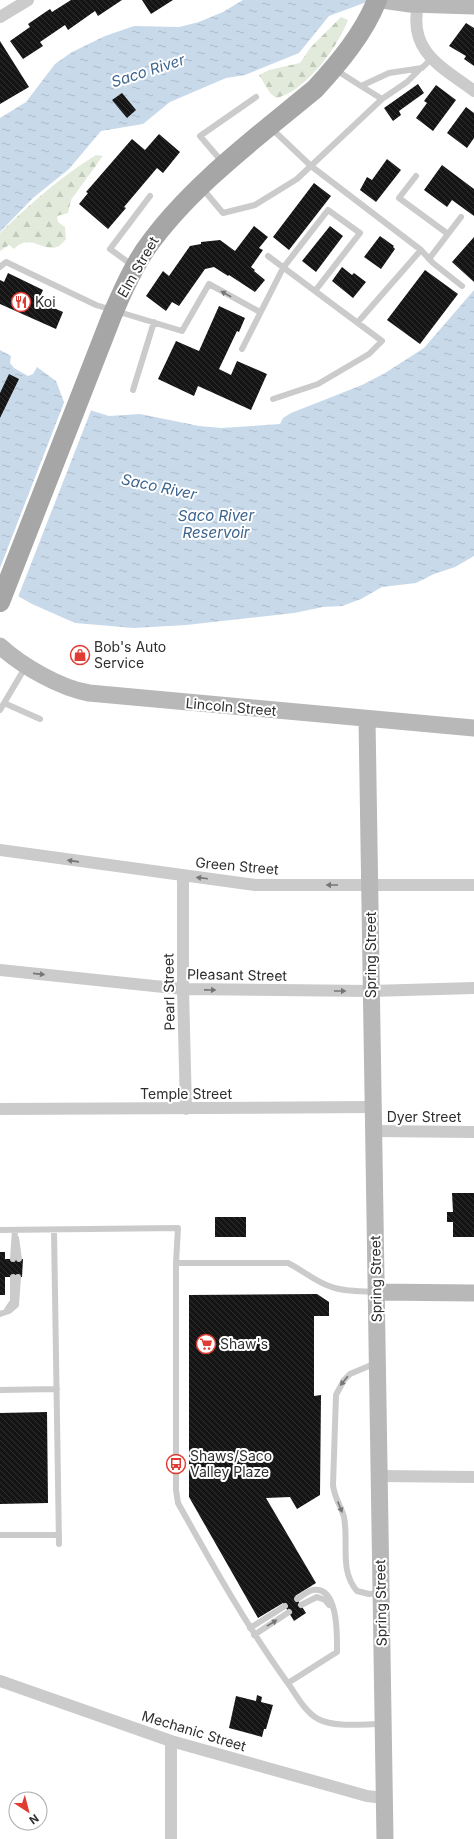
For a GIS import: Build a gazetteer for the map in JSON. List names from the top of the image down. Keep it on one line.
{"streets":{"main road":["Elm Street"],"street":["Lincoln Street","Green Street","Spring Street","Pleasant Street","Pearl Street","Temple Street","Dyer Street","Mechanic Street"]},"crossings":[["Lincoln Street","Spring Street"],["Green Street","Spring Street"],["Green Street","Pearl Street"],["Spring Street","Pleasant Street"],["Spring Street","Temple Street"],["Spring Street","Dyer Street"],["Spring Street","Mechanic Street"],["Pleasant Street","Pearl Street"],["Pearl Street","Temple Street"]],"one_way":["Green Street","Pleasant Street"],"water":["Saco River","Saco River Reservoir"],"places":{"restaurant":["Koi"],"shop":["Bob's Auto Service"],"supermarket":["Shaw's"],"bus stop":["Shaws/Saco Valley Plaze"]},"north":"bottom right"}
